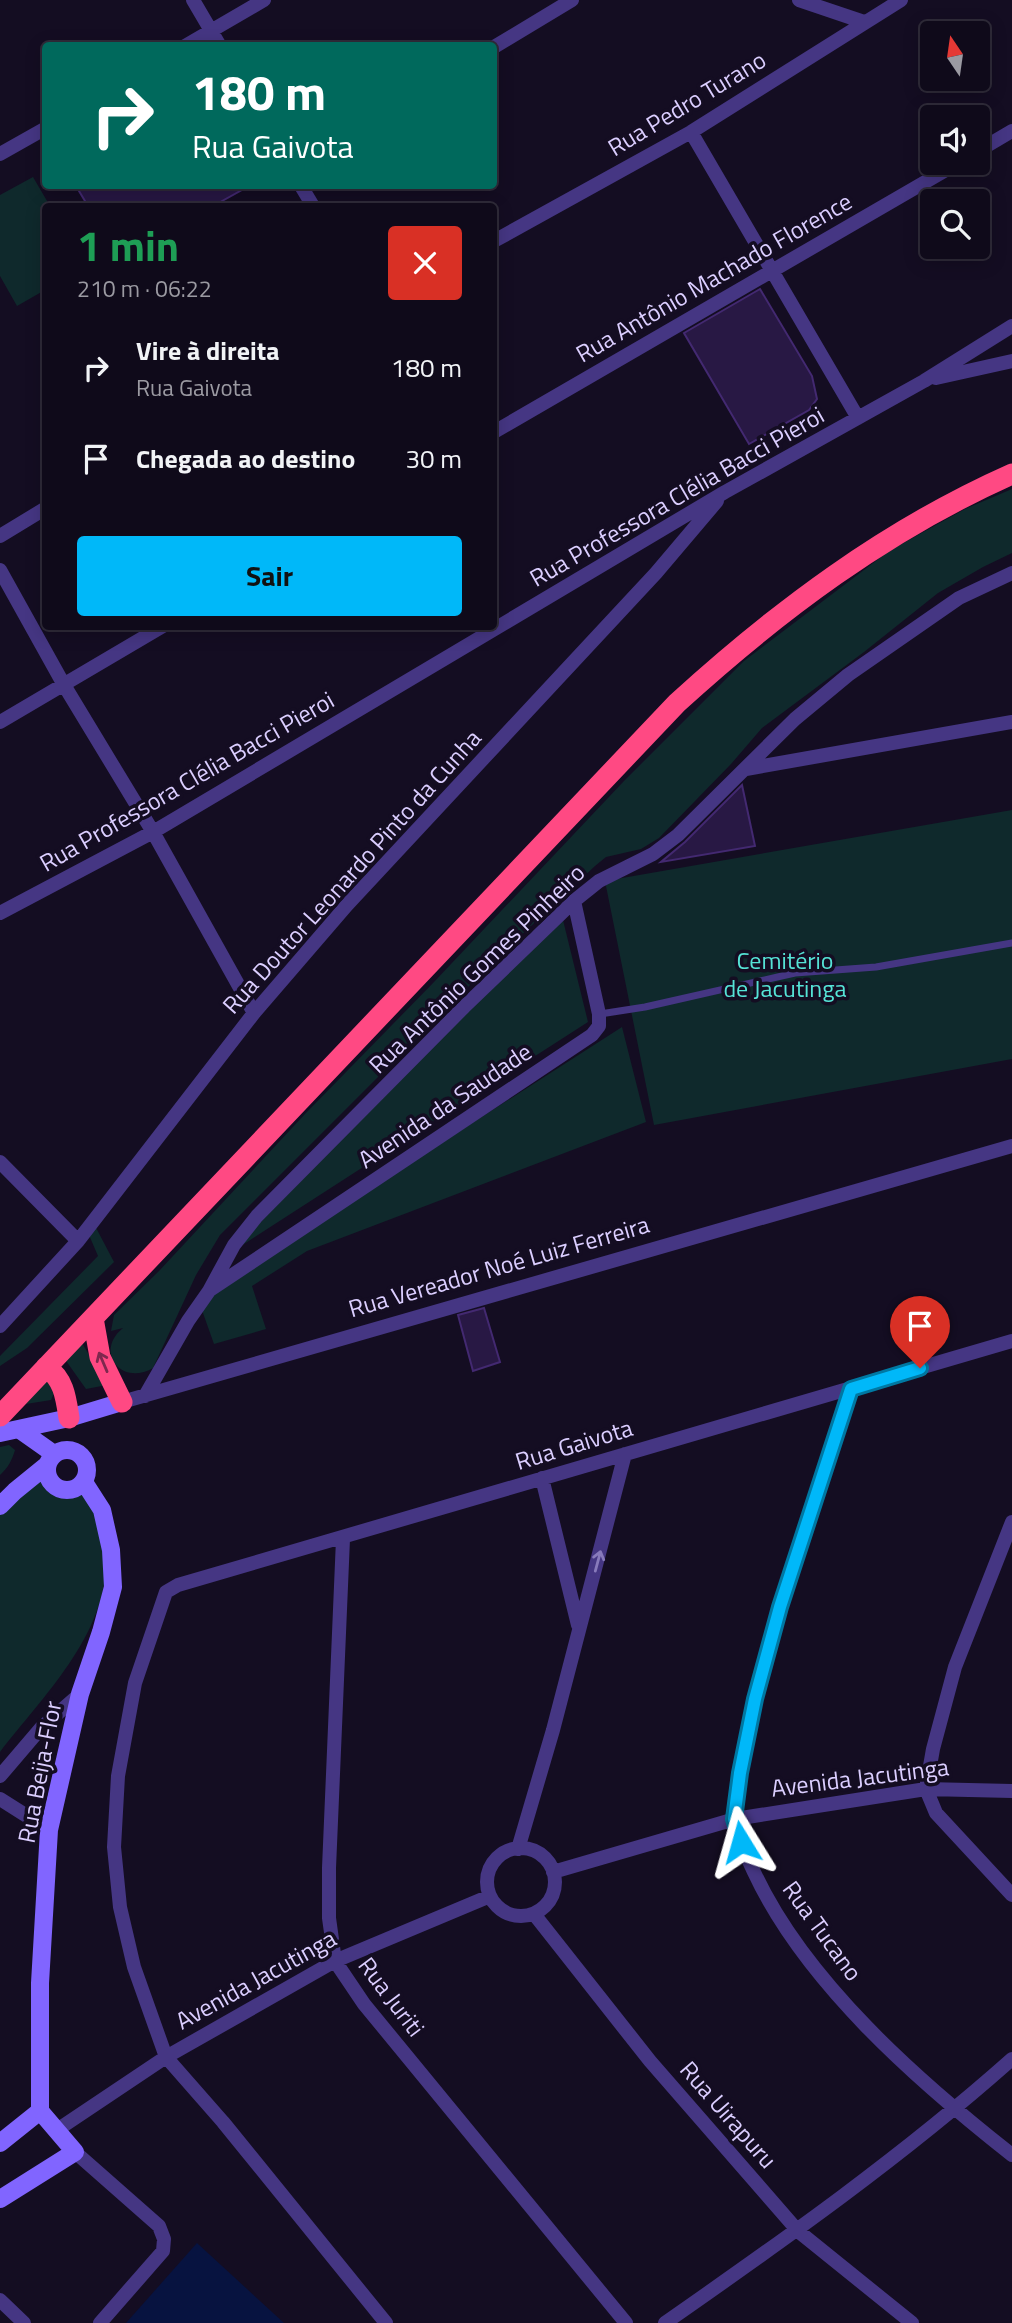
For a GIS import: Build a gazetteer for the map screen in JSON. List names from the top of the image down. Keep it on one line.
{"streets":{"street":["Rua Pedro Turano","Rua Antônio Machado Florence","Rua Professora Clélia Bacci Pieroi","Rua Doutor Leonardo Pinto da Cunha","Rua Antônio Gomes Pinheiro","Avenida da Saudade","Rua Vereador Noé Luiz Ferreira","Rua Gaivota","Rua Beija-Flor","Avenida Jacutinga","Rua Tucano","Rua Juriti","Rua Uirapuru"]},"crossings":[["Rua Professora Clélia Bacci Pieroi","Rua Doutor Leonardo Pinto da Cunha"],["Rua Antônio Gomes Pinheiro","Avenida da Saudade"],["Rua Antônio Gomes Pinheiro","Rua Vereador Noé Luiz Ferreira"],["Rua Gaivota","Avenida Jacutinga"],["Rua Gaivota","Rua Tucano"],["Rua Gaivota","Rua Juriti"],["Avenida Jacutinga","Rua Tucano"],["Avenida Jacutinga","Rua Juriti"],["Avenida Jacutinga","Rua Uirapuru"]],"parks":["Cemitério de Jacutinga"],"north":"top","page":{"turn":["180 m","Rua Gaivota"],"heading":["1 min","210 m · 06:22"],"list":[{"name":"Vire à direita","note":"Rua Gaivota","value":"180 m"},{"name":"Chegada ao destino","value":"30 m"}],"buttons":"Sair"}}
